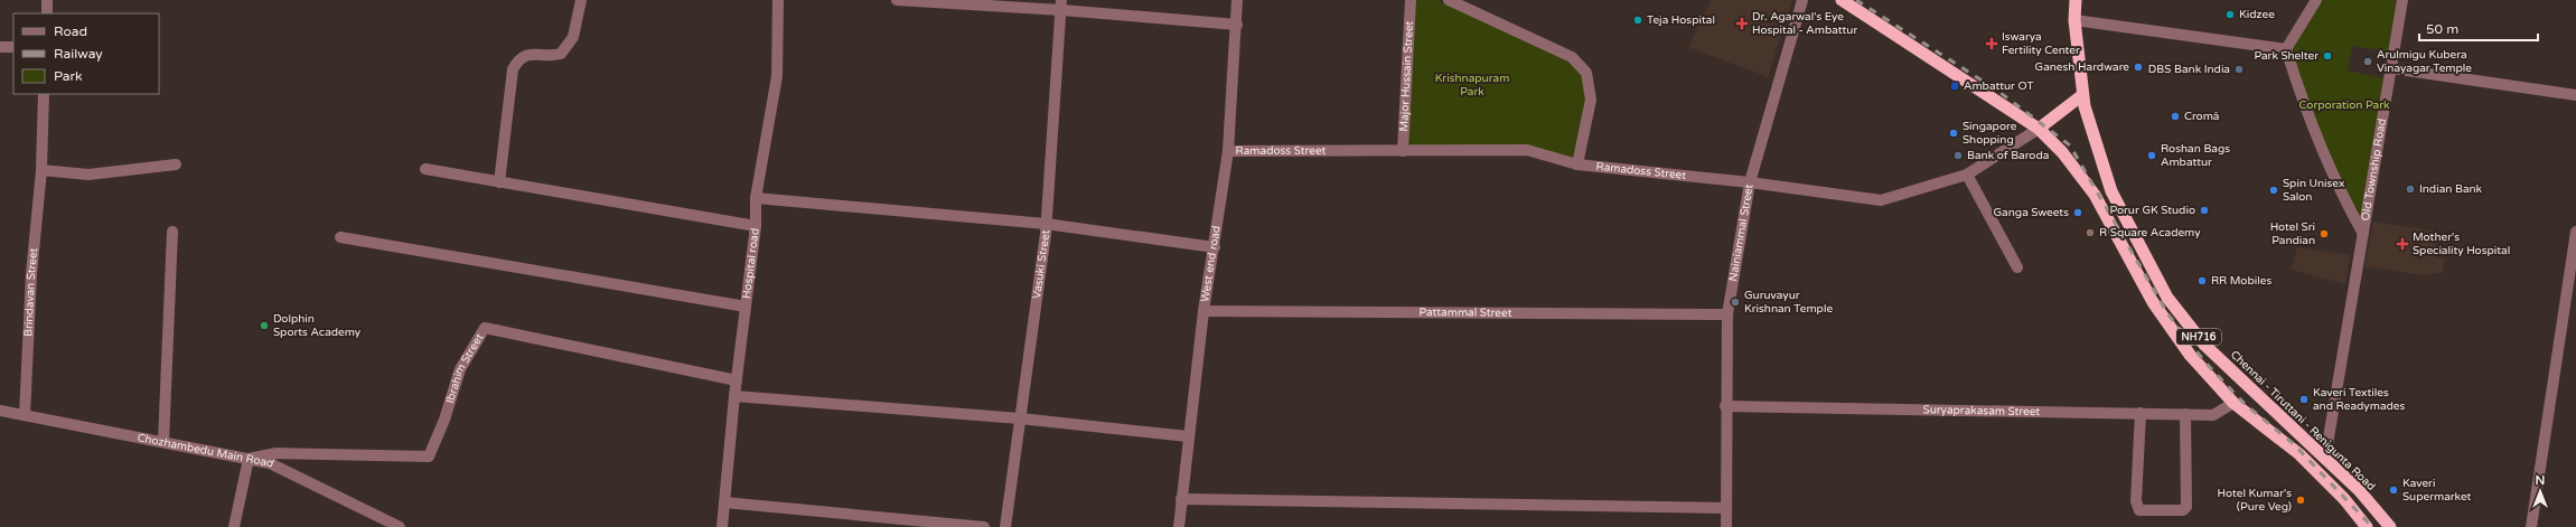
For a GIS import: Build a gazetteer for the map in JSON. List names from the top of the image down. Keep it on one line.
{"streets":{"highway":["NH716","Chennai - Tiruttani - Renigunta Road"],"street":["Major Hussain Street","Ramadoss Street","Old Township Road","Nainiammal Street","Hospital road","Vasuki Street","West end road","Brindavan Street","Pattammal Street","Ibrahim Street","Suryaprakasam Street","Chozhambedu Main Road"]},"crossings":[["Major Hussain Street","Ramadoss Street"],["Ramadoss Street","Nainiammal Street"],["Ramadoss Street","West end road"],["Ramadoss Street","NH716"],["Old Township Road","Chennai - Tiruttani - Renigunta Road"],["Nainiammal Street","Pattammal Street"],["Nainiammal Street","Suryaprakasam Street"],["Hospital road","Ibrahim Street"],["West end road","Pattammal Street"],["Brindavan Street","Chozhambedu Main Road"],["NH716","Suryaprakasam Street"],["NH716","Chennai - Tiruttani - Renigunta Road"],["Ibrahim Street","Chozhambedu Main Road"]],"parks":["Krishnapuram Park","Corporation Park"],"places":{"other":["Kidzee","Teja Hospital","Park Shelter","Arulmigu Kubera Vinayagar Temple","Ganesh Hardware","DBS Bank India","Cromā","Singapore Shopping","Bank of Baroda","Roshan Bags Ambattur","Indian Bank","Spin Unisex Salon","Porur GK Studio","Ganga Sweets","R Square Academy","Hotel Sri Pandian","RR Mobiles","Guruvayur Krishnan Temple","Dolphin Sports Academy","Kaveri Textiles and Readymades","Kaveri Supermarket","Hotel Kumar's (Pure Veg)"],"health":["Dr. Agarwal's Eye Hospital - Ambattur","Iswarya Fertility Center","Mother's Speciality Hospital"],"transit":["Ambattur OT"]},"legend":["Road","Railway","Park"],"scale_bar":"50 m","north":"top"}
